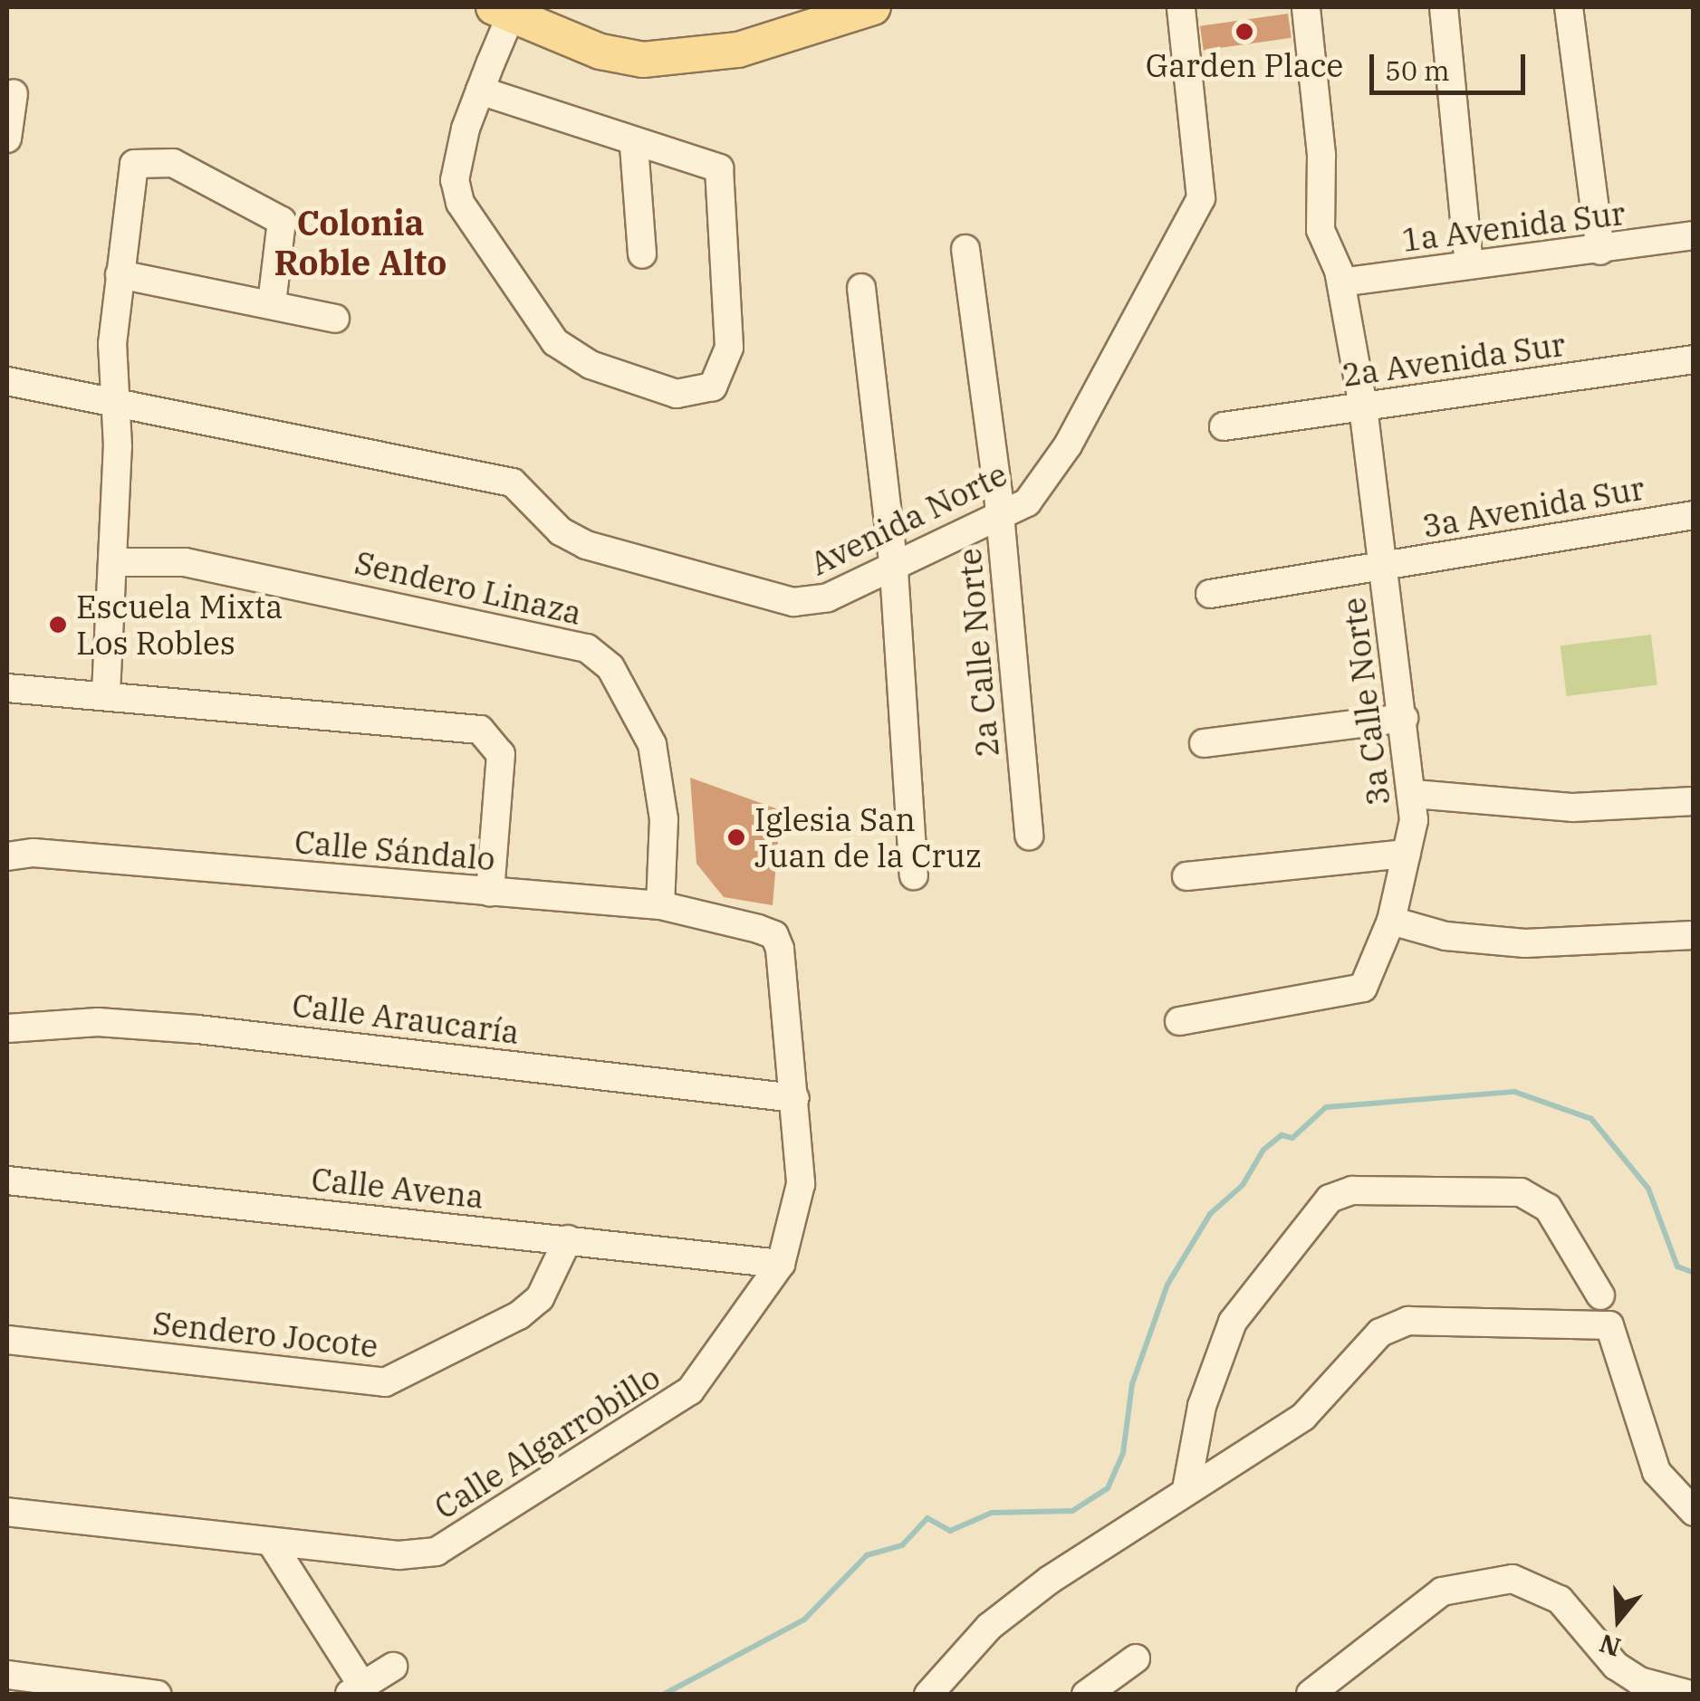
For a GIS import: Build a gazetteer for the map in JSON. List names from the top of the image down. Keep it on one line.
{"streets":{"street":["1a Avenida Sur","2a Avenida Sur","3a Avenida Sur","Avenida Norte","Sendero Linaza","2a Calle Norte","3a Calle Norte","Calle Sándalo","Calle Araucaría","Calle Avena","Sendero Jocote","Calle Algarrobillo"]},"crossings":[["1a Avenida Sur","3a Calle Norte"],["2a Avenida Sur","3a Calle Norte"],["3a Avenida Sur","3a Calle Norte"],["Avenida Norte","2a Calle Norte"],["Sendero Linaza","Calle Sándalo"],["Calle Sándalo","Calle Algarrobillo"],["Calle Araucaría","Calle Algarrobillo"],["Calle Avena","Sendero Jocote"],["Calle Avena","Calle Algarrobillo"]],"districts":["Colonia Roble Alto"],"places":["Garden Place","Escuela Mixta Los Robles","Iglesia San Juan de la Cruz"],"scale_bar":"50 m","north":"bottom"}
